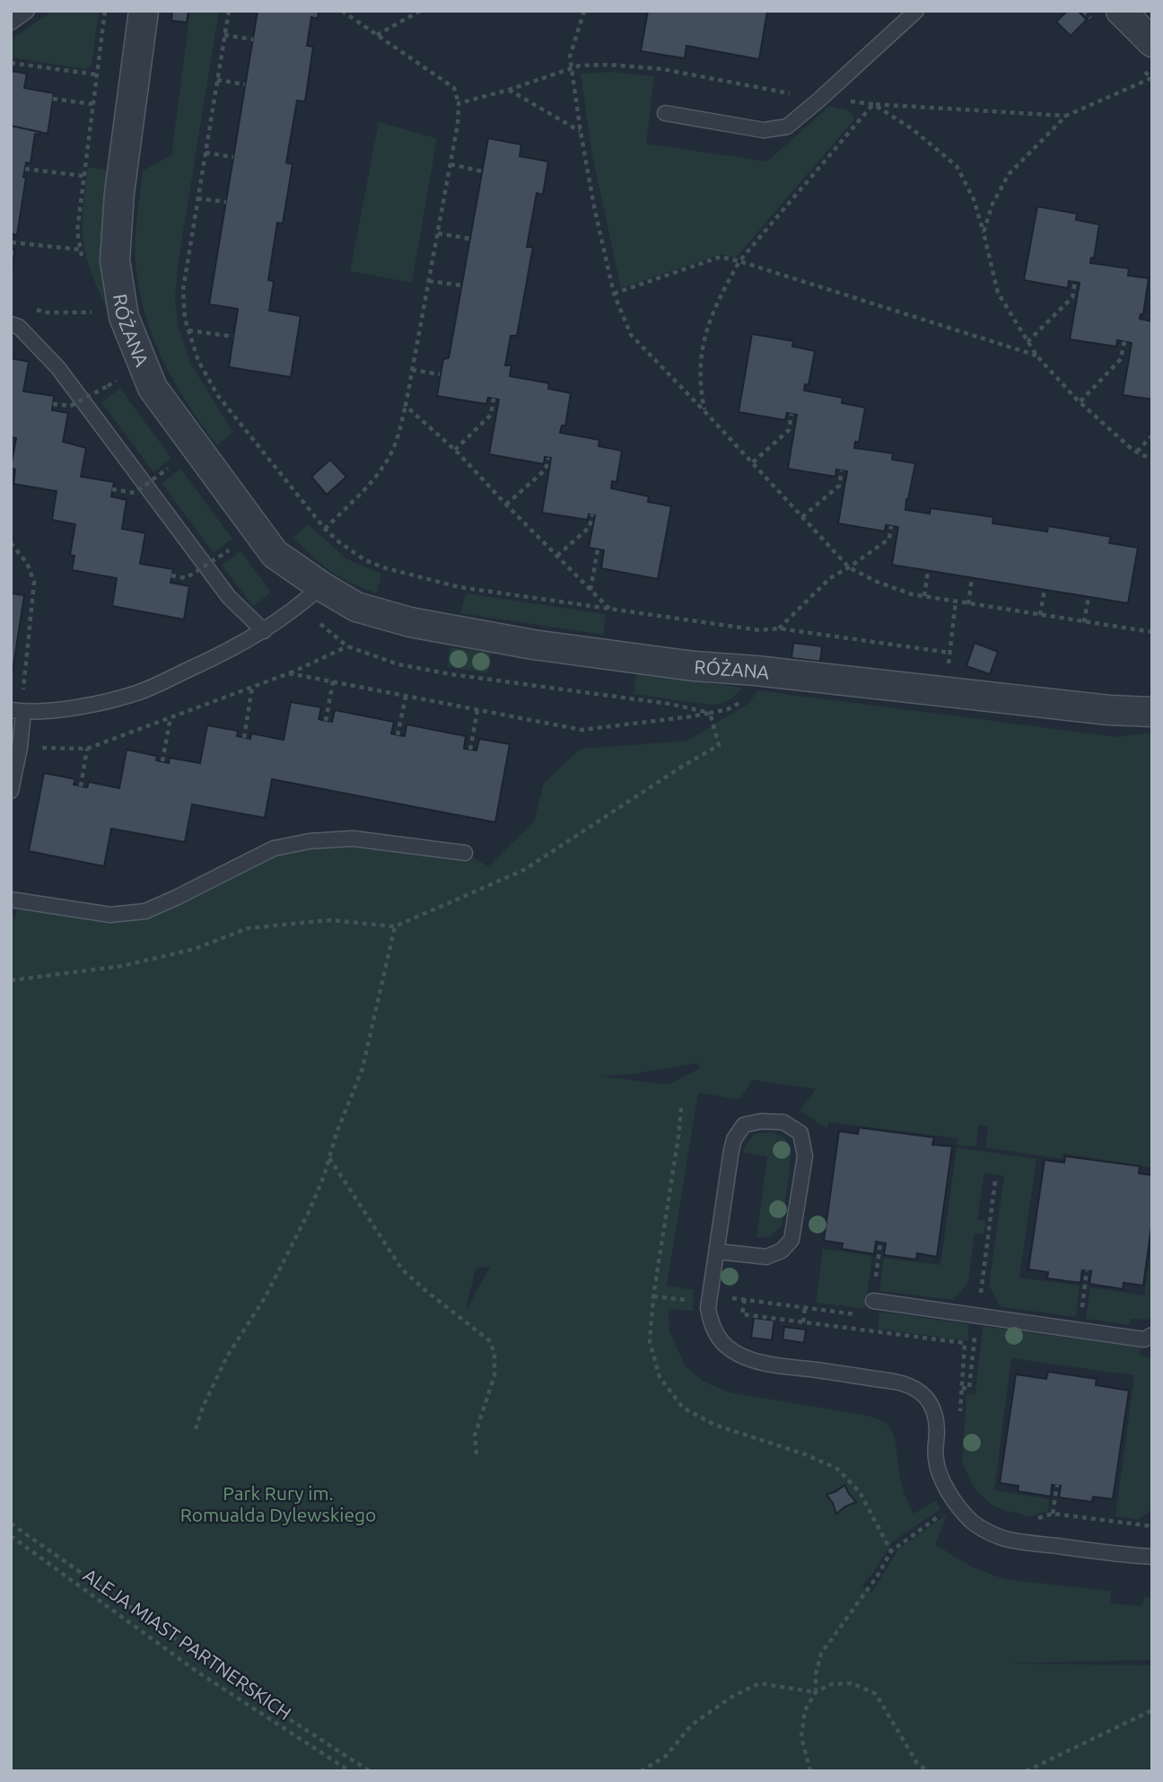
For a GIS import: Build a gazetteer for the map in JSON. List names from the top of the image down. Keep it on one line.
{"streets":{"street":["RÓŻANA"],"path":["ALEJA MIAST PARTNERSKICH"]},"parks":["Park Rury im. Romualda Dylewskiego"]}
